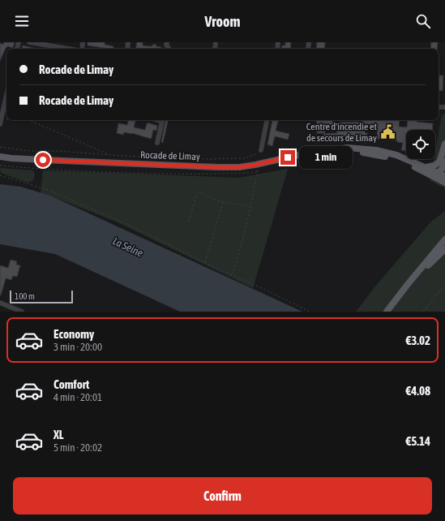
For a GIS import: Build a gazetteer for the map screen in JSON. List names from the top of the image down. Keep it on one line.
{"streets":{"main road":["Rocade de Limay"]},"water":["La Seine"],"places":{"public building":["Centre d'incendie et de secours de Limay"]},"scale_bar":"100 m","page":{"header":"Vroom","banner":["Rocade de Limay","Rocade de Limay"],"bubble":"1 min","scale":"100 m","list":[{"name":"Economy","note":"3 min · 20:00","value":"€3.02"},{"name":"Comfort","note":"4 min · 20:01","value":"€4.08"},{"name":"XL","note":"5 min · 20:02","value":"€5.14"}],"buttons":"Confirm"}}
